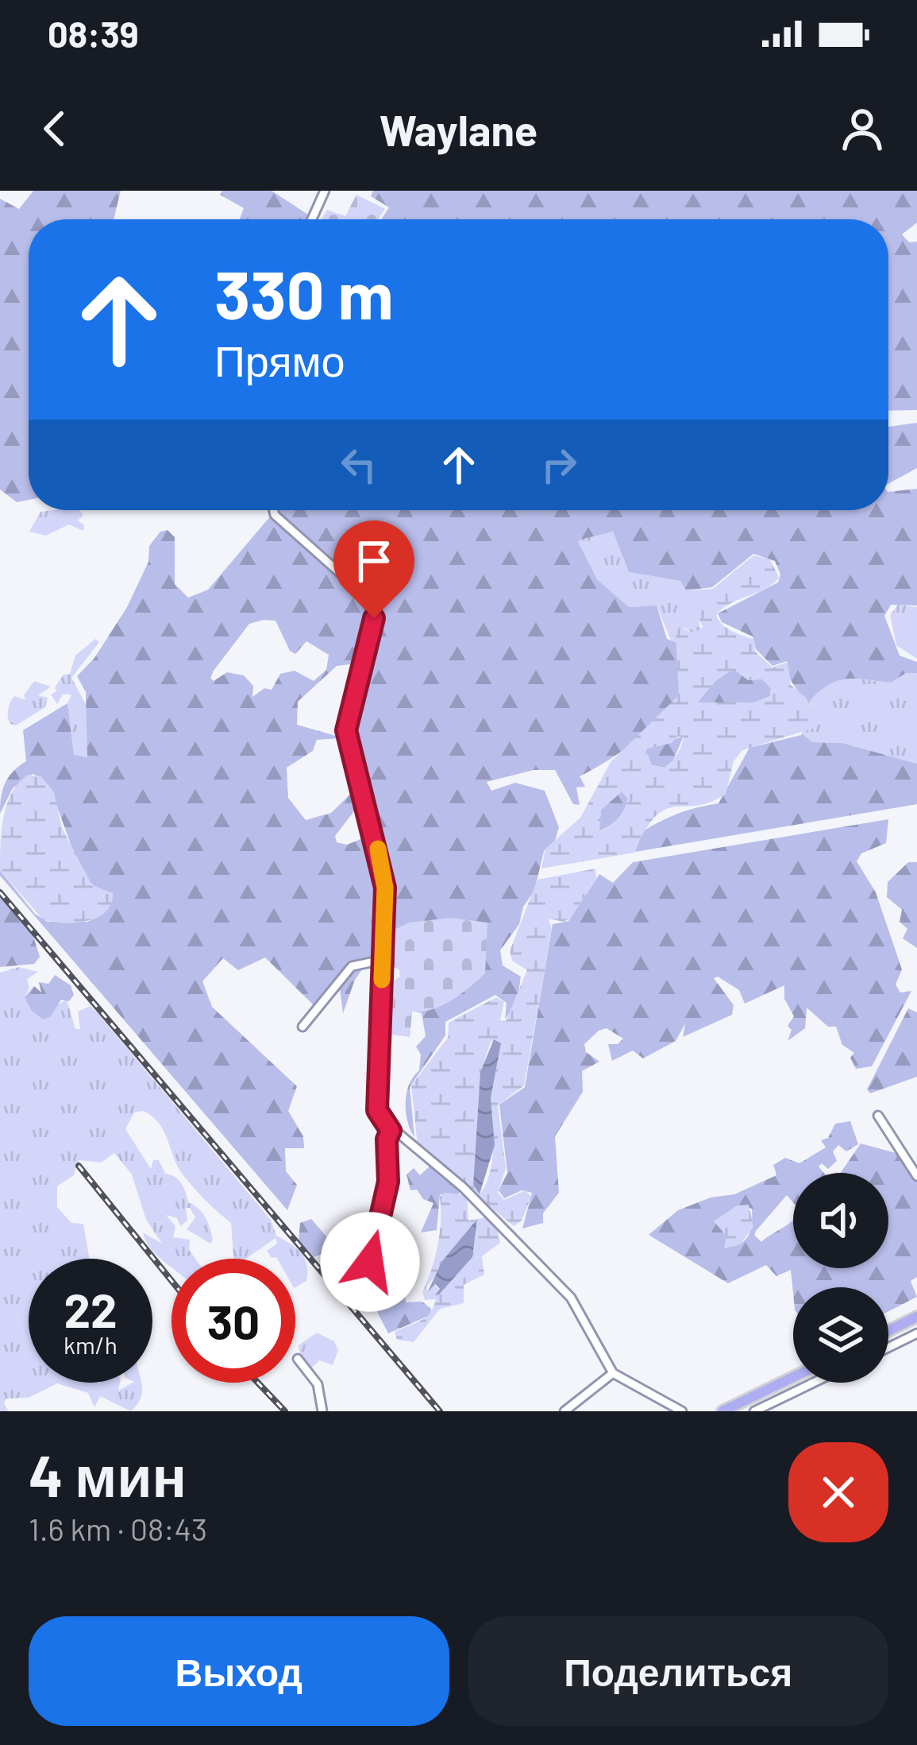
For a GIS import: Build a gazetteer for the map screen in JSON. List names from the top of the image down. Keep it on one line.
{"page":{"status":"08:39","header":"Waylane","turn":["330 m","Прямо"],"speed":"22 km/h","limit":"30","heading":["4 мин","1.6 km · 08:43"],"buttons":["Выход","Поделиться"]}}
